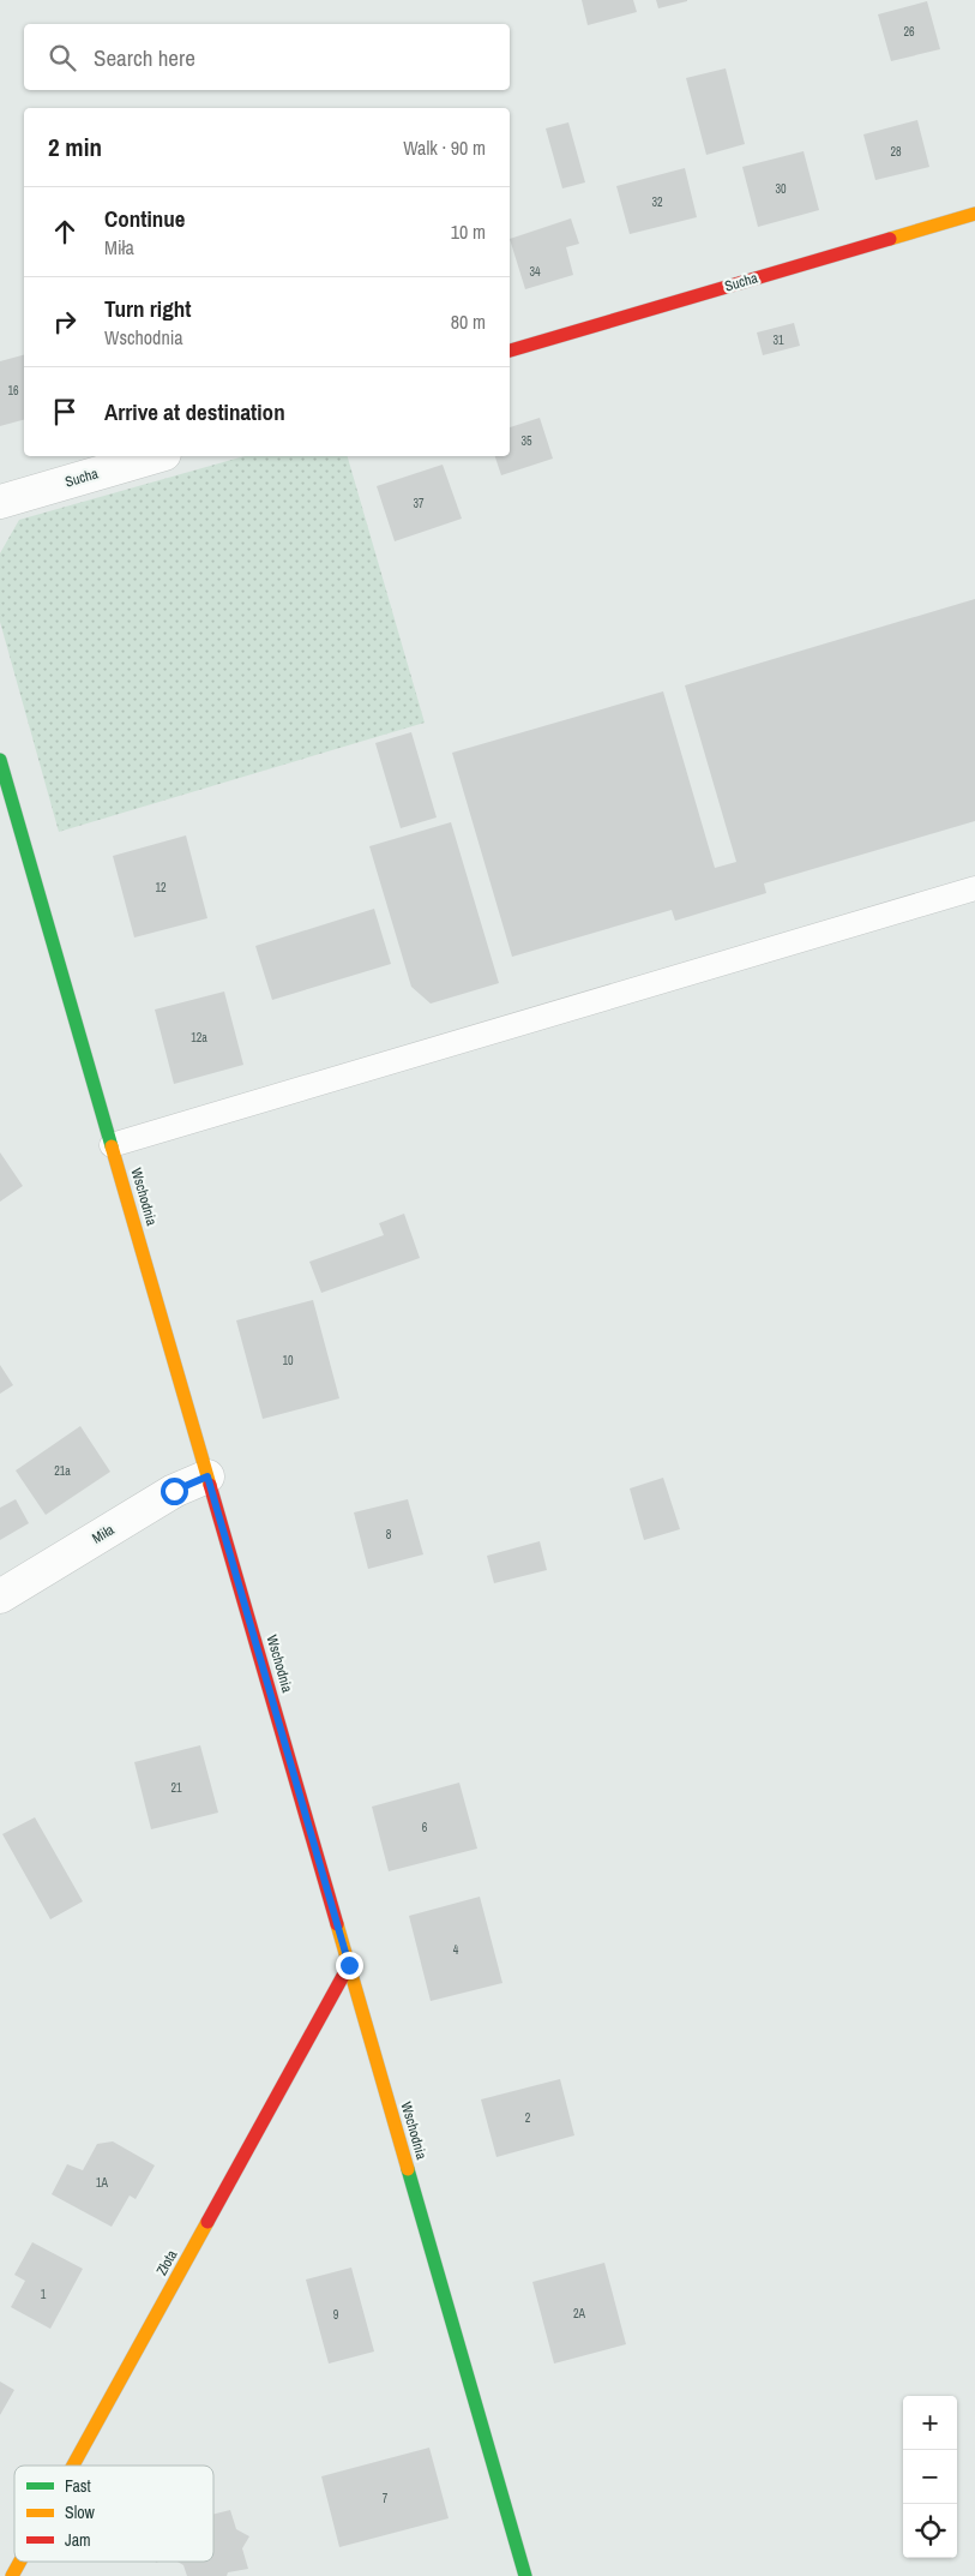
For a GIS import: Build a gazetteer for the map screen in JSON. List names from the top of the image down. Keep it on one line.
{"streets":{"street":["Sucha","Wschodnia","Miła","Złota"]},"crossings":[["Wschodnia","Miła"],["Wschodnia","Złota"]],"house_numbers":["26","28","30","32","34","31","16","35","37","12","12a","10","21a","8","21","6","4","2","1A","1","2A","9","7"],"legend":["Fast","Slow","Jam"],"page":{"search":"Search here","heading":["2 min","Walk · 90 m"],"list":[["Continue","Miła","10 m"],["Turn right","Wschodnia","80 m"],"Arrive at destination"],"map_buttons":["+","−"]}}
